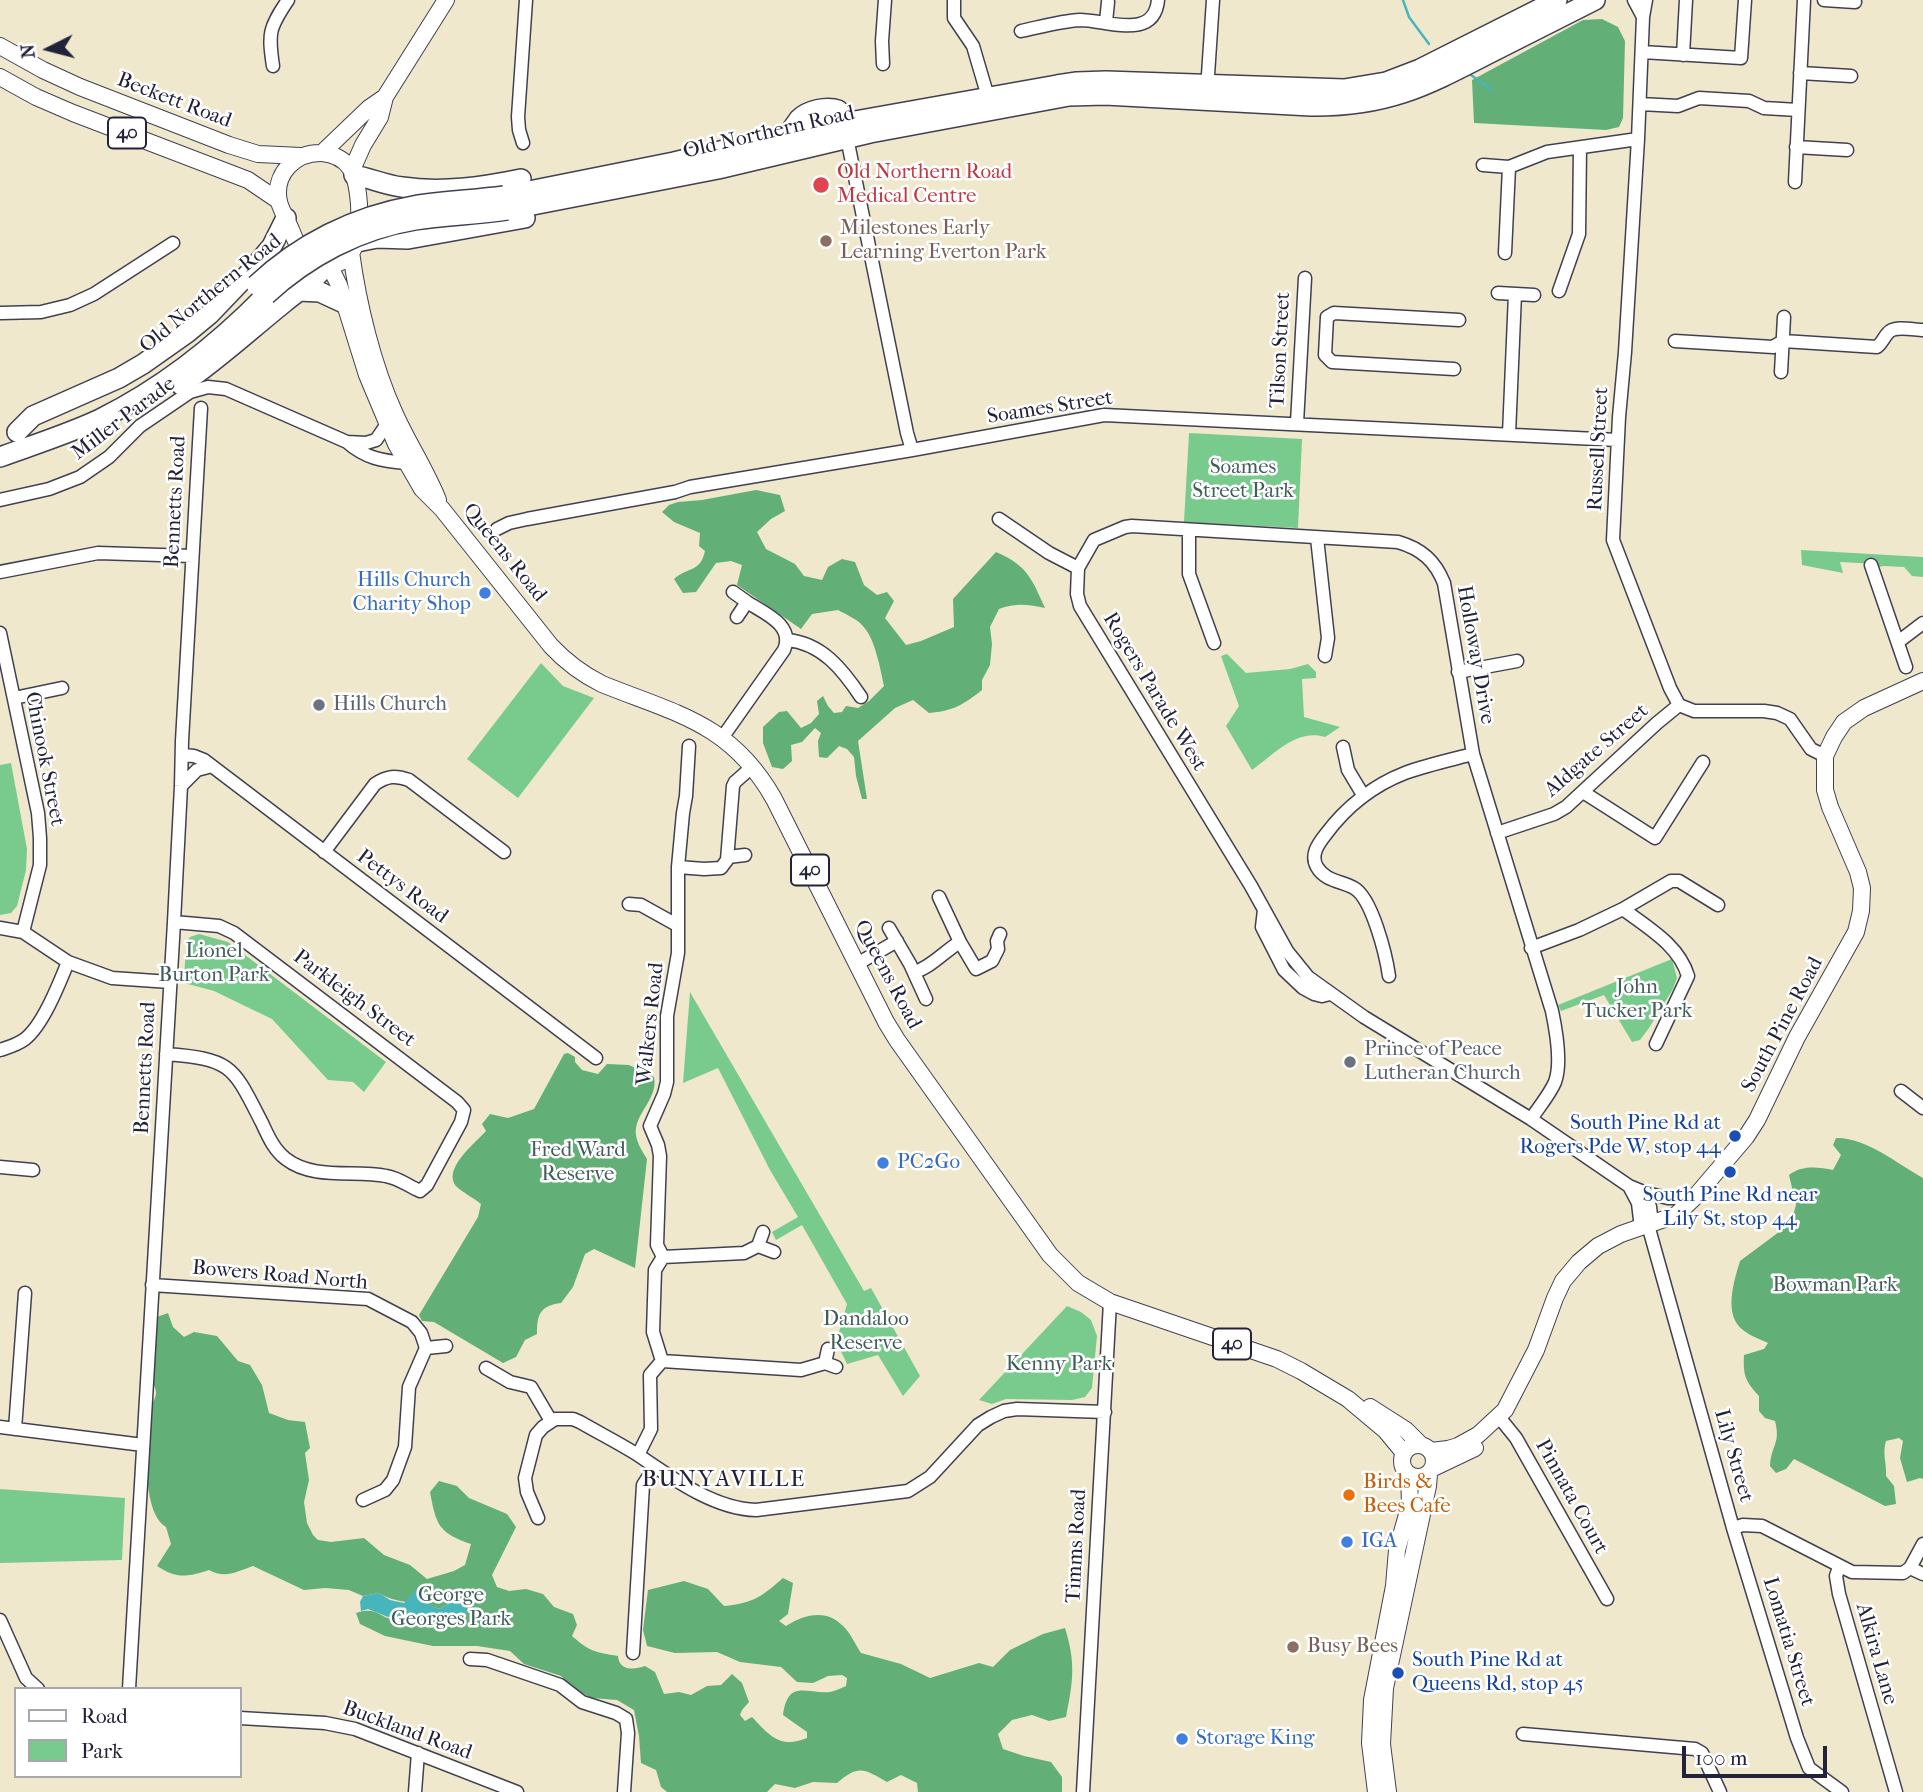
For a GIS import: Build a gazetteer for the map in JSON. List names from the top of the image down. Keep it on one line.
{"streets":{"highway":["Old Northern Road"],"main road":["Beckett Road","40","Queens Road","South Pine Road"],"street":["Tilson Street","Soames Street","Miller Parade","Russell Street","Bennetts Road","Holloway Drive","Rogers Parade West","Aldgate Street","Chinook Street","Pettys Road","Parkleigh Street","Walkers Road","Bowers Road North","Lily Street","Pinnata Court","Timms Road","Lomatia Street","Alkira Lane","Buckland Road"]},"crossings":[["Beckett Road","40"],["Beckett Road","Queens Road"],["40","Queens Road"],["40","South Pine Road"],["Tilson Street","Soames Street"],["Soames Street","Russell Street"],["Miller Parade","Queens Road"],["Russell Street","Aldgate Street"],["Bennetts Road","Pettys Road"],["Bennetts Road","Parkleigh Street"],["Bennetts Road","Bowers Road North"],["Queens Road","South Pine Road"],["Queens Road","Timms Road"],["Holloway Drive","Rogers Parade West"],["Holloway Drive","Aldgate Street"],["Rogers Parade West","South Pine Road"],["South Pine Road","Lily Street"],["South Pine Road","Pinnata Court"],["Lily Street","Lomatia Street"],["Lily Street","Alkira Lane"]],"districts":["BUNYAVILLE"],"parks":["Soames Street Park","Lionel Burton Park","John Tucker Park","Fred Ward Reserve","Bowman Park","Dandaloo Reserve","Kenny Park","George Georges Park"],"places":["Old Northern Road Medical Centre","Milestones Early Learning Everton Park","Hills Church Charity Shop","Hills Church","Prince of Peace Lutheran Church","South Pine Rd at Rogers Pde W, stop 44","PC2Go","South Pine Rd near Lily St, stop 44","Birds & Bees Cafe","IGA","Busy Bees","South Pine Rd at Queens Rd, stop 45","Storage King"],"legend":["Road","Park"],"scale_bar":"100 m","north":"left"}
